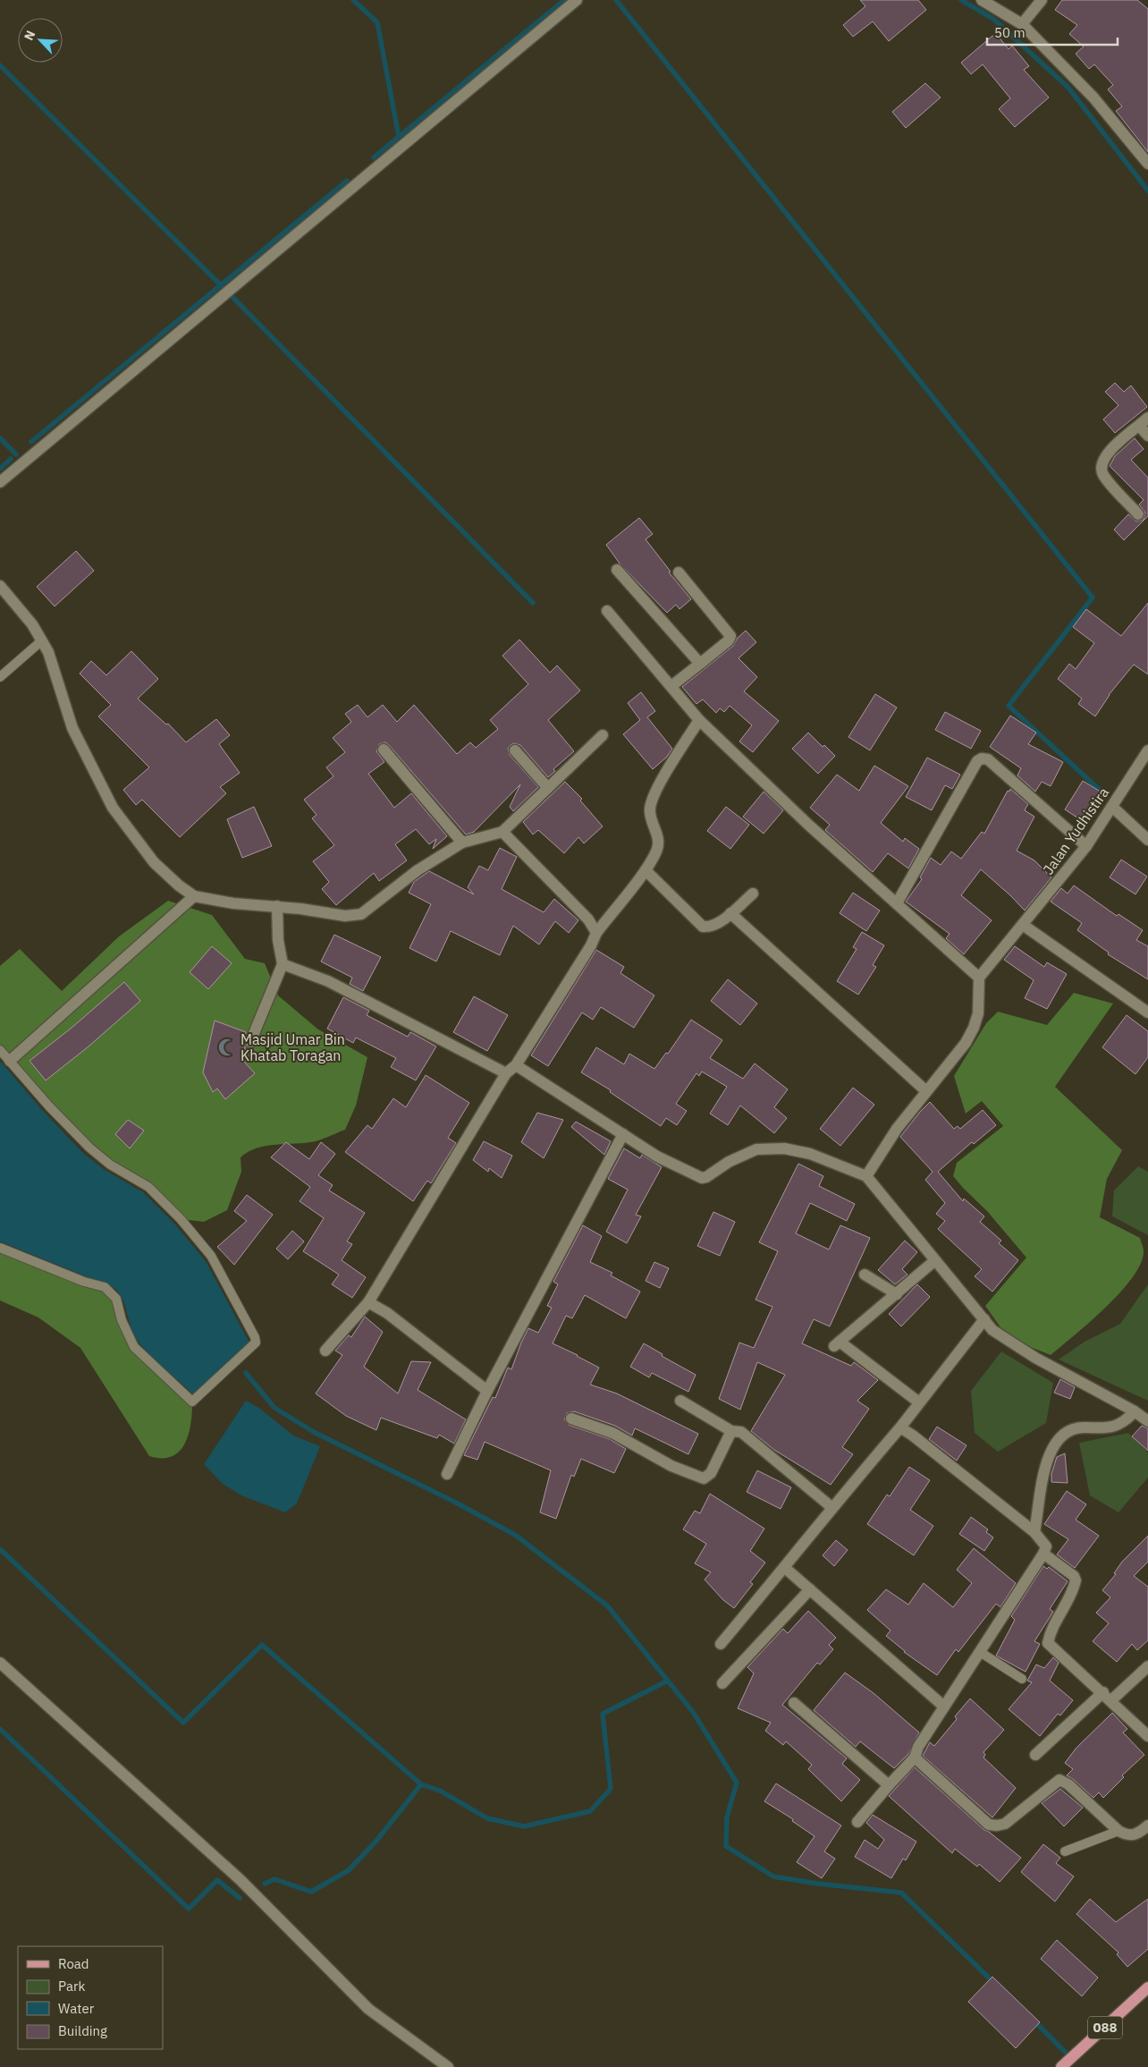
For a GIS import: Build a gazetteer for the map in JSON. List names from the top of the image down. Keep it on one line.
{"streets":{"main road":["088"],"street":["Jalan Yudhistira"]},"places":{"mosque":["Masjid Umar Bin Khatab Toragan"]},"legend":["Road","Park","Water","Building"],"scale_bar":"50 m","north":"top left"}
